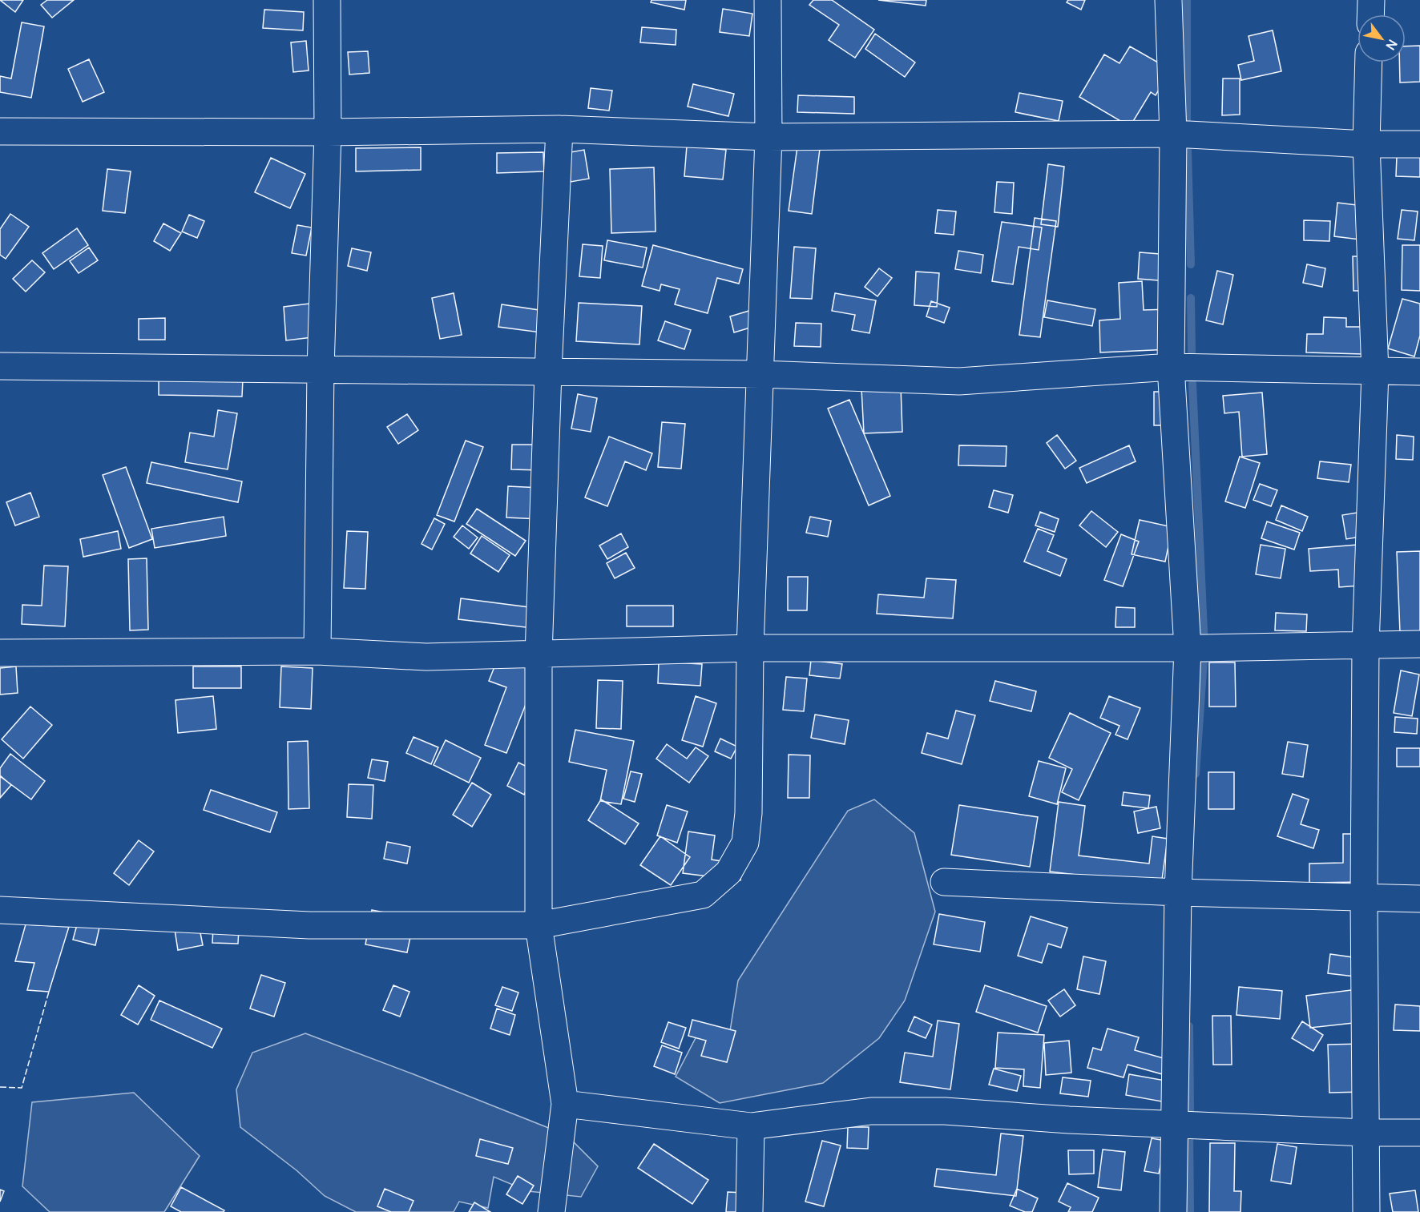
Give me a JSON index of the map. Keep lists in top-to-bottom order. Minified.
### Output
{"north":"bottom right"}
